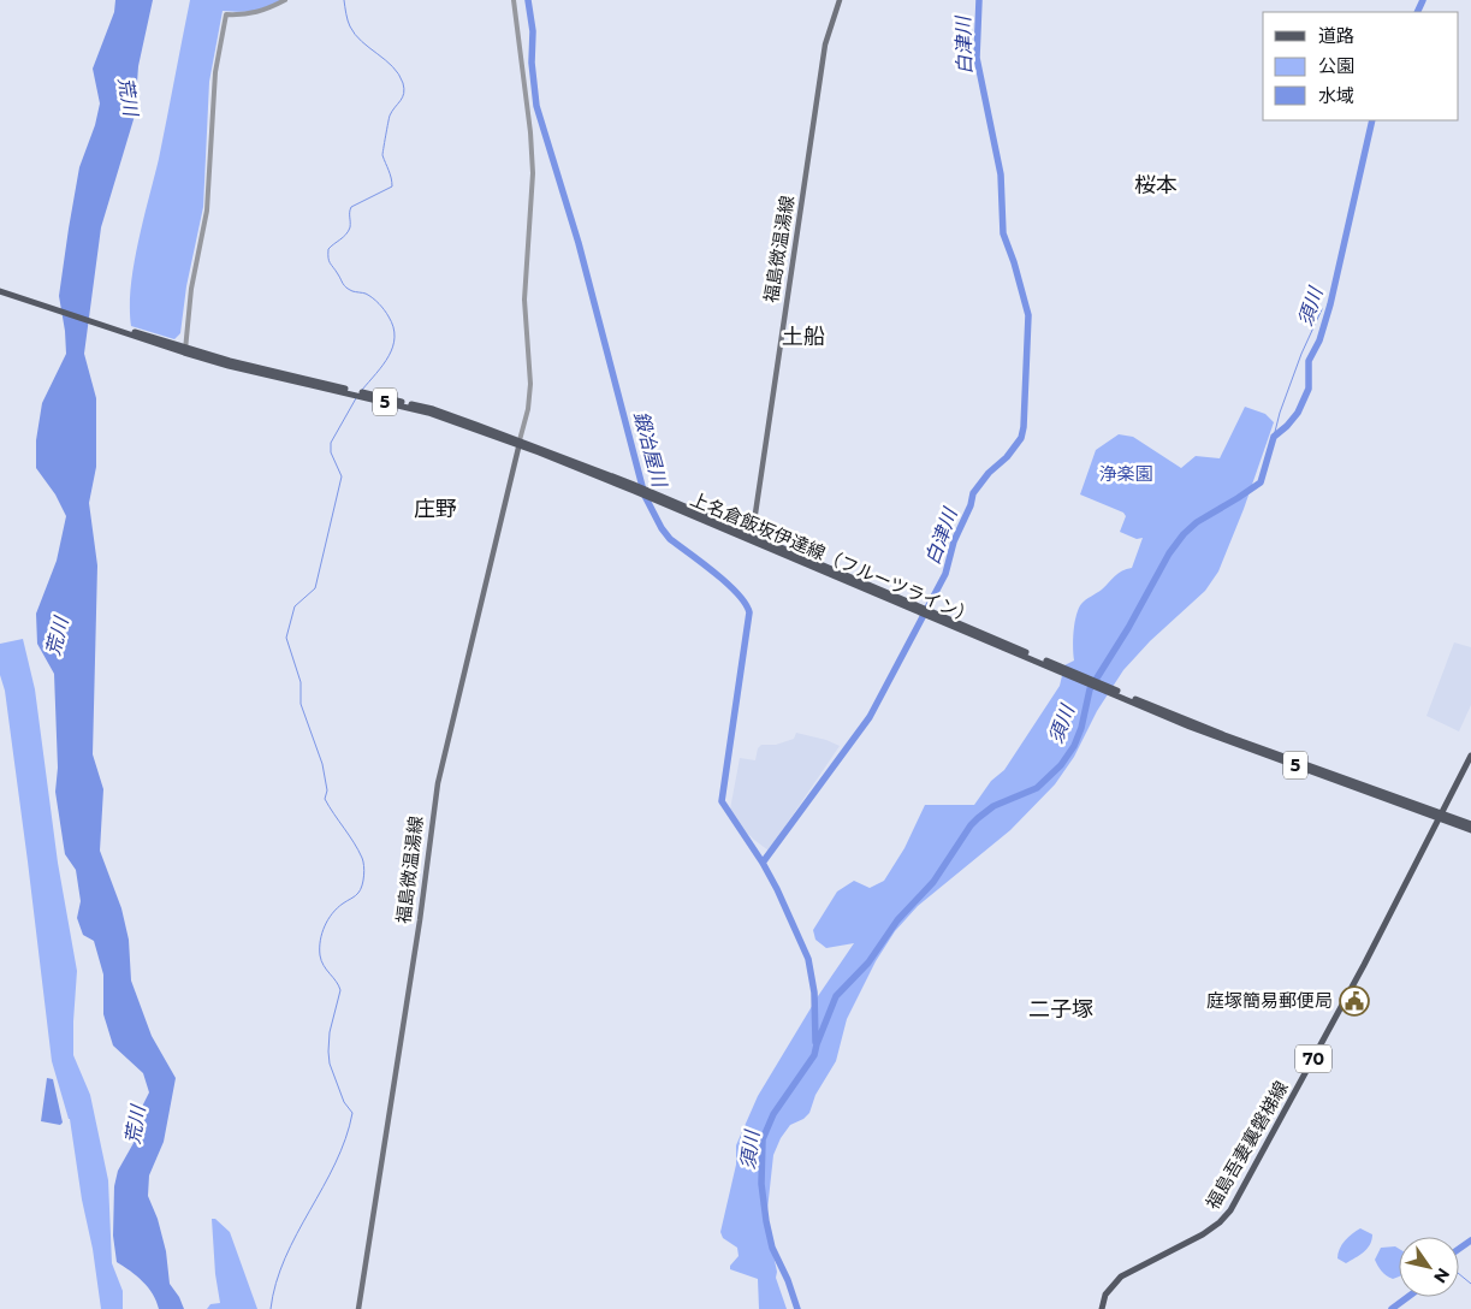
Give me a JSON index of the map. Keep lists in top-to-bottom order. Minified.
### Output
{"streets":{"main road":["福島微温湯線","5","上名倉飯坂伊達線（フルーツライン）","70","福島吾妻裏磐梯線"]},"crossings":[["福島微温湯線","上名倉飯坂伊達線（フルーツライン）"],["上名倉飯坂伊達線（フルーツライン）","福島吾妻裏磐梯線"]],"districts":["桜本","土船","庄野","二子塚"],"water":["白津川","荒川","須川","鍛冶屋川"],"parks":["浄楽園"],"places":{"public building":["庭塚簡易郵便局"]},"legend":["道路","公園","水域"],"north":"bottom right"}
